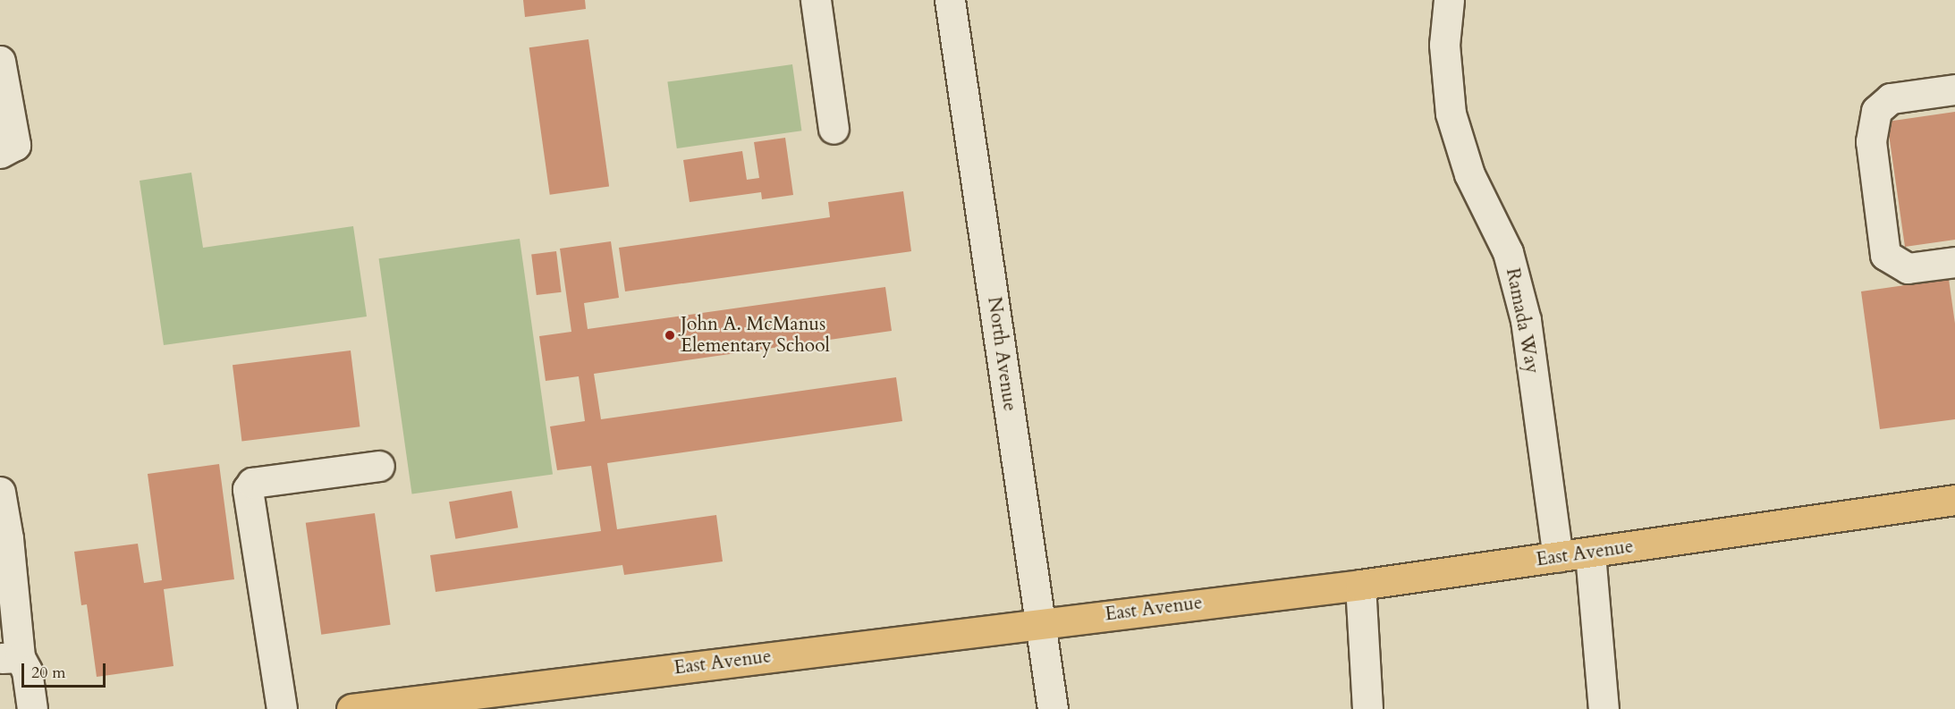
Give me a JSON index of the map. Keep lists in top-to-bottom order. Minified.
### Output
{"streets":{"main road":["East Avenue"],"street":["Ramada Way","North Avenue"]},"crossings":[["Ramada Way","East Avenue"],["North Avenue","East Avenue"]],"places":["John A. McManus Elementary School"],"scale_bar":"20 m"}
